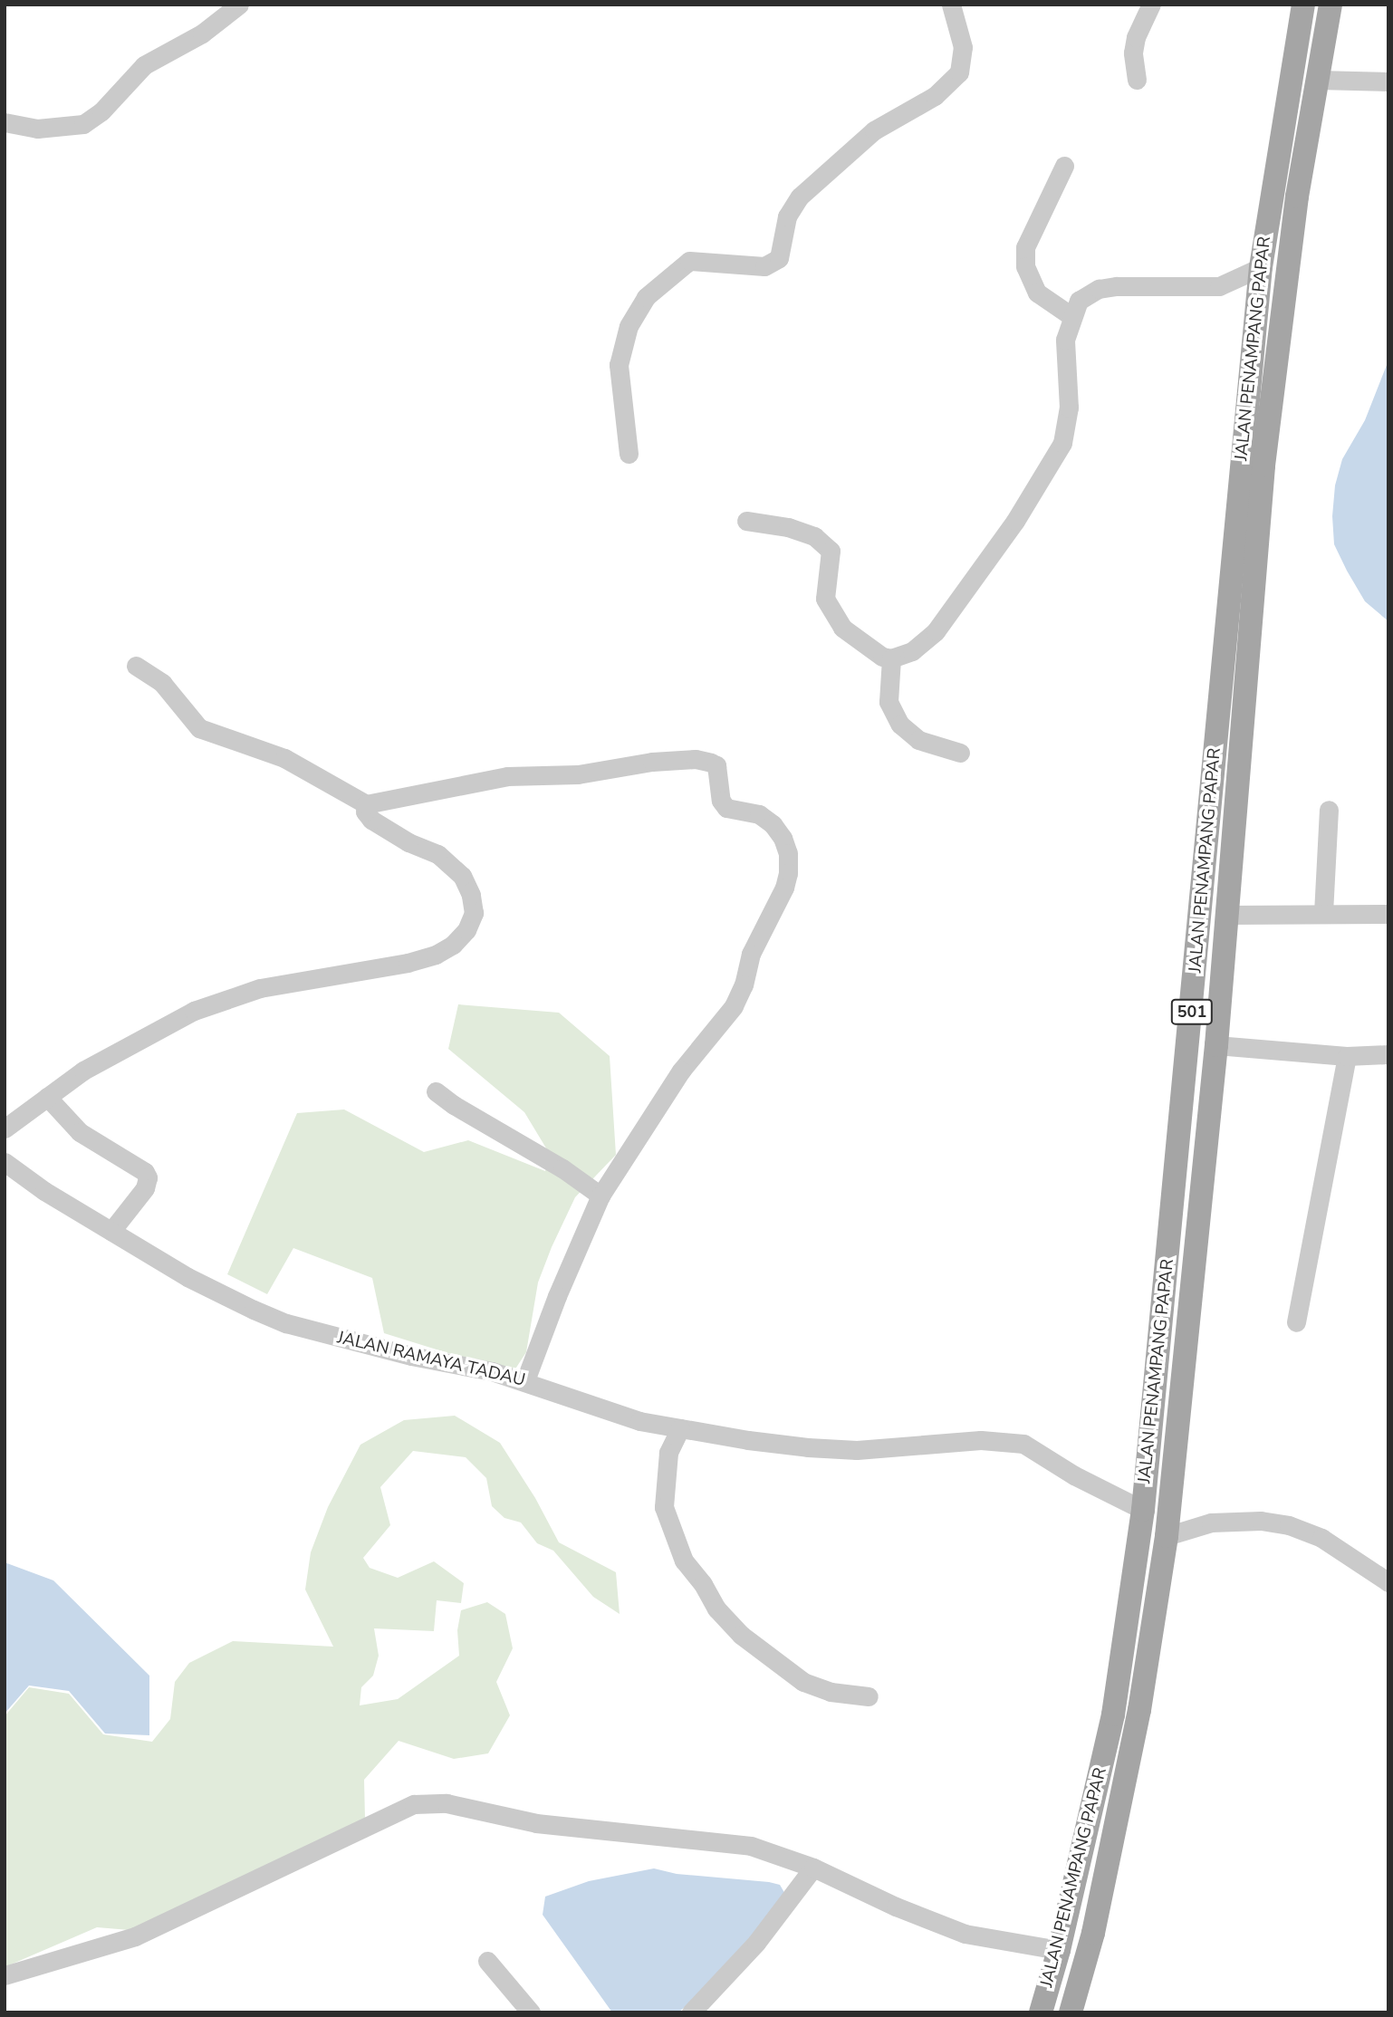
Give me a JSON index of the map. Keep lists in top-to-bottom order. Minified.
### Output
{"streets":{"main road":["JALAN PENAMPANG PAPAR","501"],"street":["JALAN RAMAYA TADAU"]},"crossings":[["JALAN PENAMPANG PAPAR","JALAN RAMAYA TADAU"]]}
